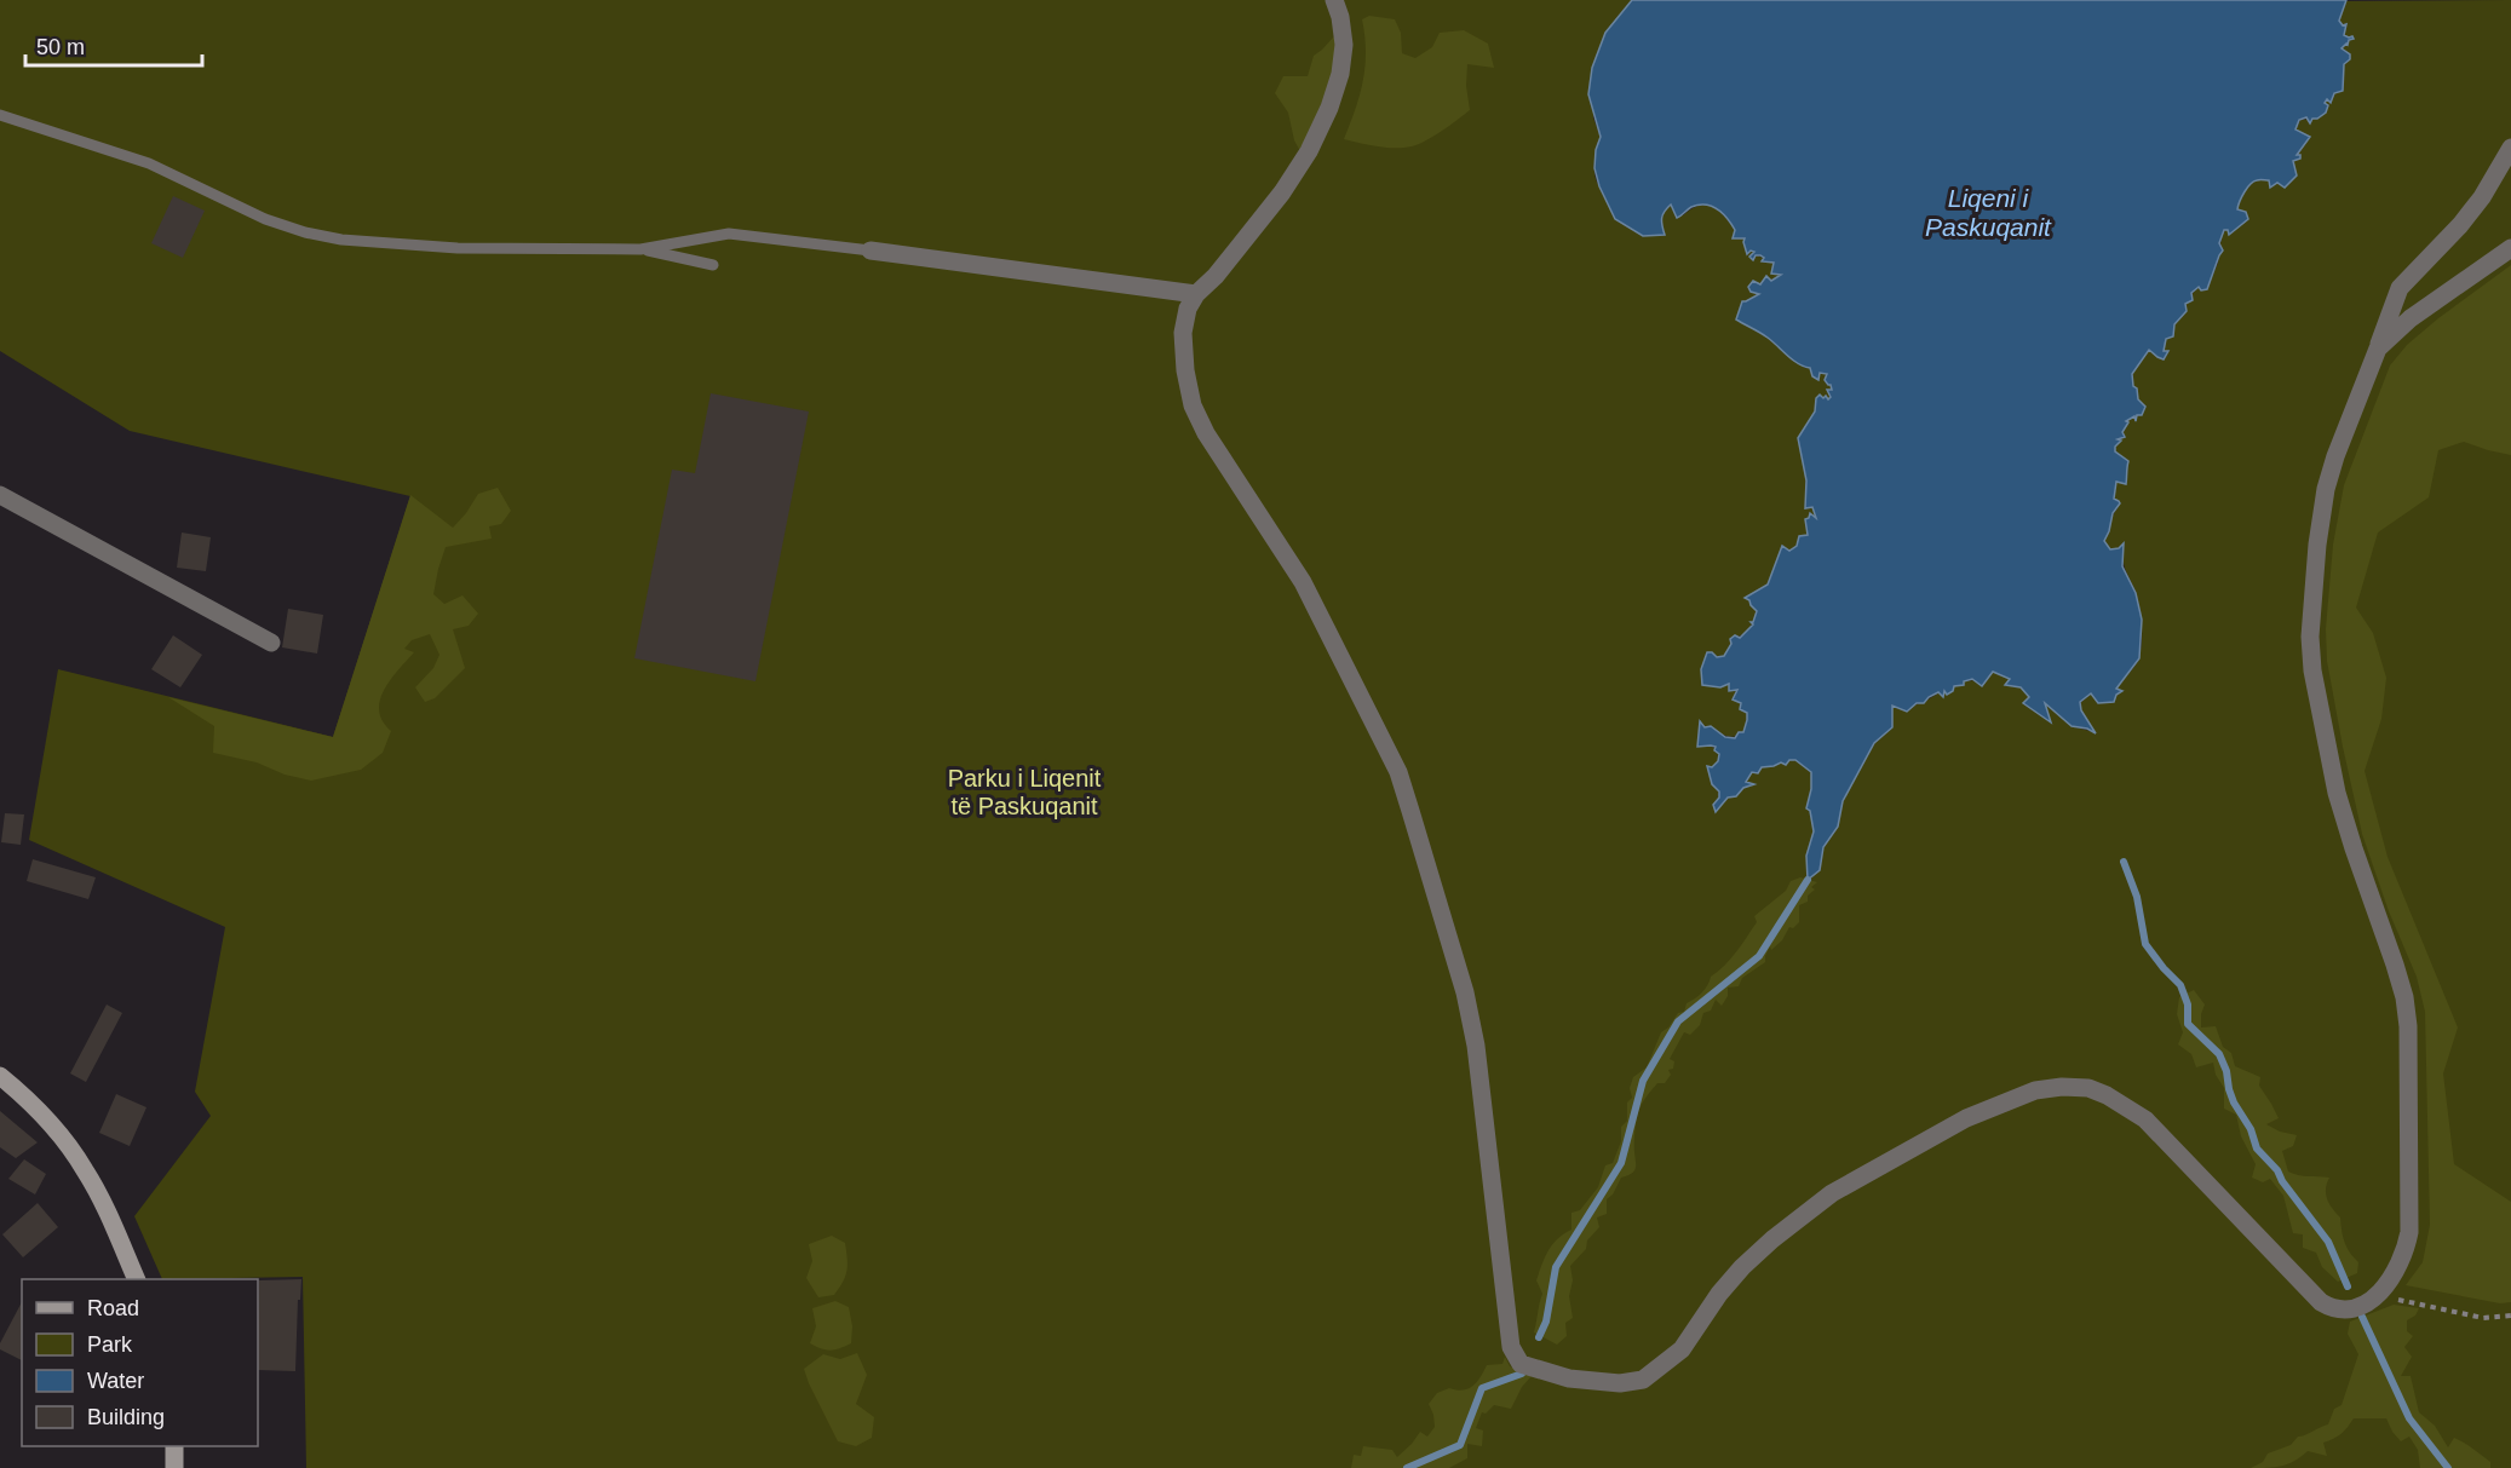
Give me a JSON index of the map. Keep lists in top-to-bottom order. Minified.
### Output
{"water":["Liqeni i Paskuqanit"],"parks":["Parku i Liqenit të Paskuqanit"],"legend":["Road","Park","Water","Building"],"scale_bar":"50 m"}
